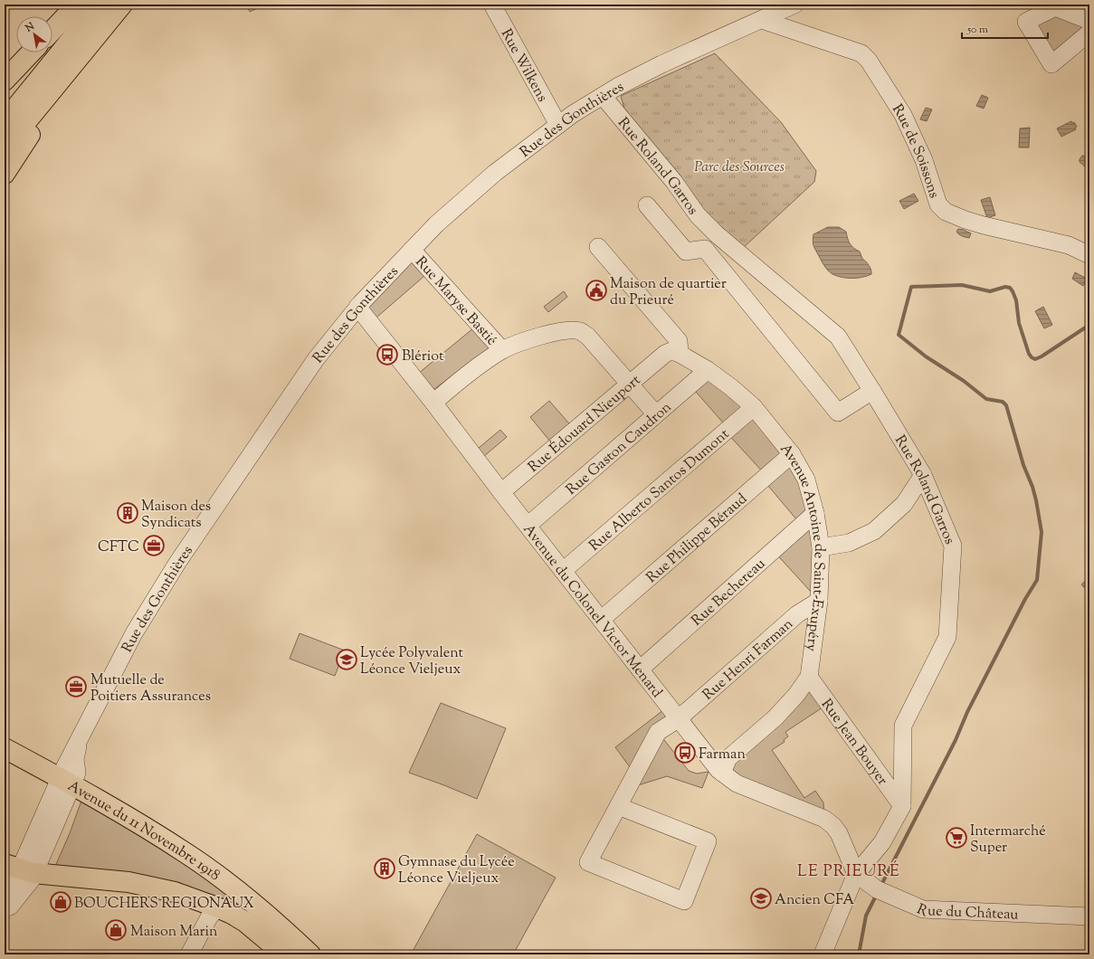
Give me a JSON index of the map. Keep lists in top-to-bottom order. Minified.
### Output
{"streets":{"main road":["Avenue du 11 Novembre 1918"],"street":["Rue Wilkens","Rue des Gonthières","Rue de Soissons","Rue Roland Garros","Rue Maryse Bastié","Rue Édouard Nieuport","Rue Gaston Caudron","Rue Alberto Santos Dumont","Rue Philippe Béraud","Avenue Antoine de Saint-Exupéry","Rue Bechereau","Avenue du Colonel Victor Menard","Rue Henri Farman","Rue Jean Bouyer","Rue du Château"]},"crossings":[["Rue Wilkens","Rue des Gonthières"],["Rue des Gonthières","Rue de Soissons"],["Rue des Gonthières","Rue Roland Garros"],["Rue des Gonthières","Rue Maryse Bastié"],["Rue des Gonthières","Avenue du Colonel Victor Menard"],["Rue des Gonthières","Avenue du 11 Novembre 1918"],["Rue Roland Garros","Avenue du Colonel Victor Menard"],["Rue Roland Garros","Rue Jean Bouyer"],["Rue Roland Garros","Rue du Château"],["Rue Édouard Nieuport","Avenue Antoine de Saint-Exupéry"],["Rue Édouard Nieuport","Avenue du Colonel Victor Menard"],["Rue Gaston Caudron","Avenue Antoine de Saint-Exupéry"],["Rue Gaston Caudron","Avenue du Colonel Victor Menard"],["Rue Alberto Santos Dumont","Avenue Antoine de Saint-Exupéry"],["Rue Alberto Santos Dumont","Avenue du Colonel Victor Menard"],["Rue Philippe Béraud","Avenue Antoine de Saint-Exupéry"],["Rue Philippe Béraud","Avenue du Colonel Victor Menard"],["Avenue Antoine de Saint-Exupéry","Rue Bechereau"],["Avenue Antoine de Saint-Exupéry","Avenue du Colonel Victor Menard"],["Avenue Antoine de Saint-Exupéry","Rue Henri Farman"],["Avenue Antoine de Saint-Exupéry","Rue Jean Bouyer"],["Rue Bechereau","Avenue du Colonel Victor Menard"],["Avenue du Colonel Victor Menard","Rue Henri Farman"],["Avenue du Colonel Victor Menard","Rue du Château"]],"districts":["LE PRIEURÉ"],"parks":["Parc des Sources"],"places":{"public building":["Maison de quartier du Prieuré"],"bus stop":["Blériot","Farman"],"building":["Maison des Syndicats","Gymnase du Lycée Léonce Vieljeux"],"office":["CFTC","Mutuelle de Poitiers Assurances"],"school or university":["Lycée Polyvalent Léonce Vieljeux","Ancien CFA"],"supermarket":["Intermarché Super"],"shop":["BOUCHERS REGIONAUX","Maison Marin"]},"scale_bar":"50 m","north":"top left"}
